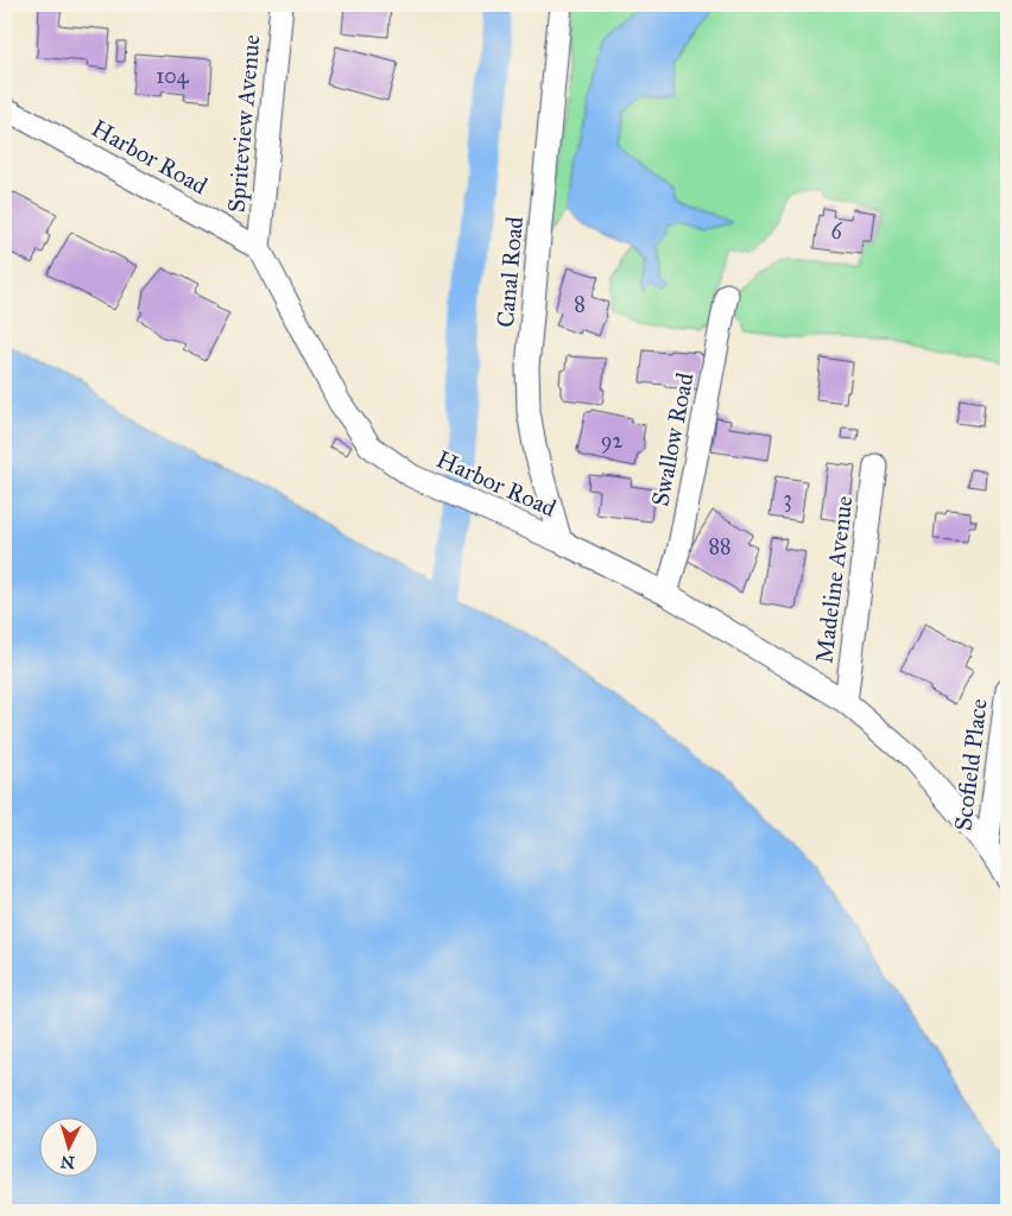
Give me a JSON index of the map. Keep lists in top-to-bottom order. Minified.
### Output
{"streets":{"street":["Spriteview Avenue","Harbor Road","Canal Road","Swallow Road","Madeline Avenue","Scofield Place"]},"crossings":[["Spriteview Avenue","Harbor Road"],["Harbor Road","Canal Road"],["Harbor Road","Swallow Road"],["Harbor Road","Madeline Avenue"],["Harbor Road","Scofield Place"]],"house_numbers":["104","6","8","92","3","88"],"north":"bottom"}
